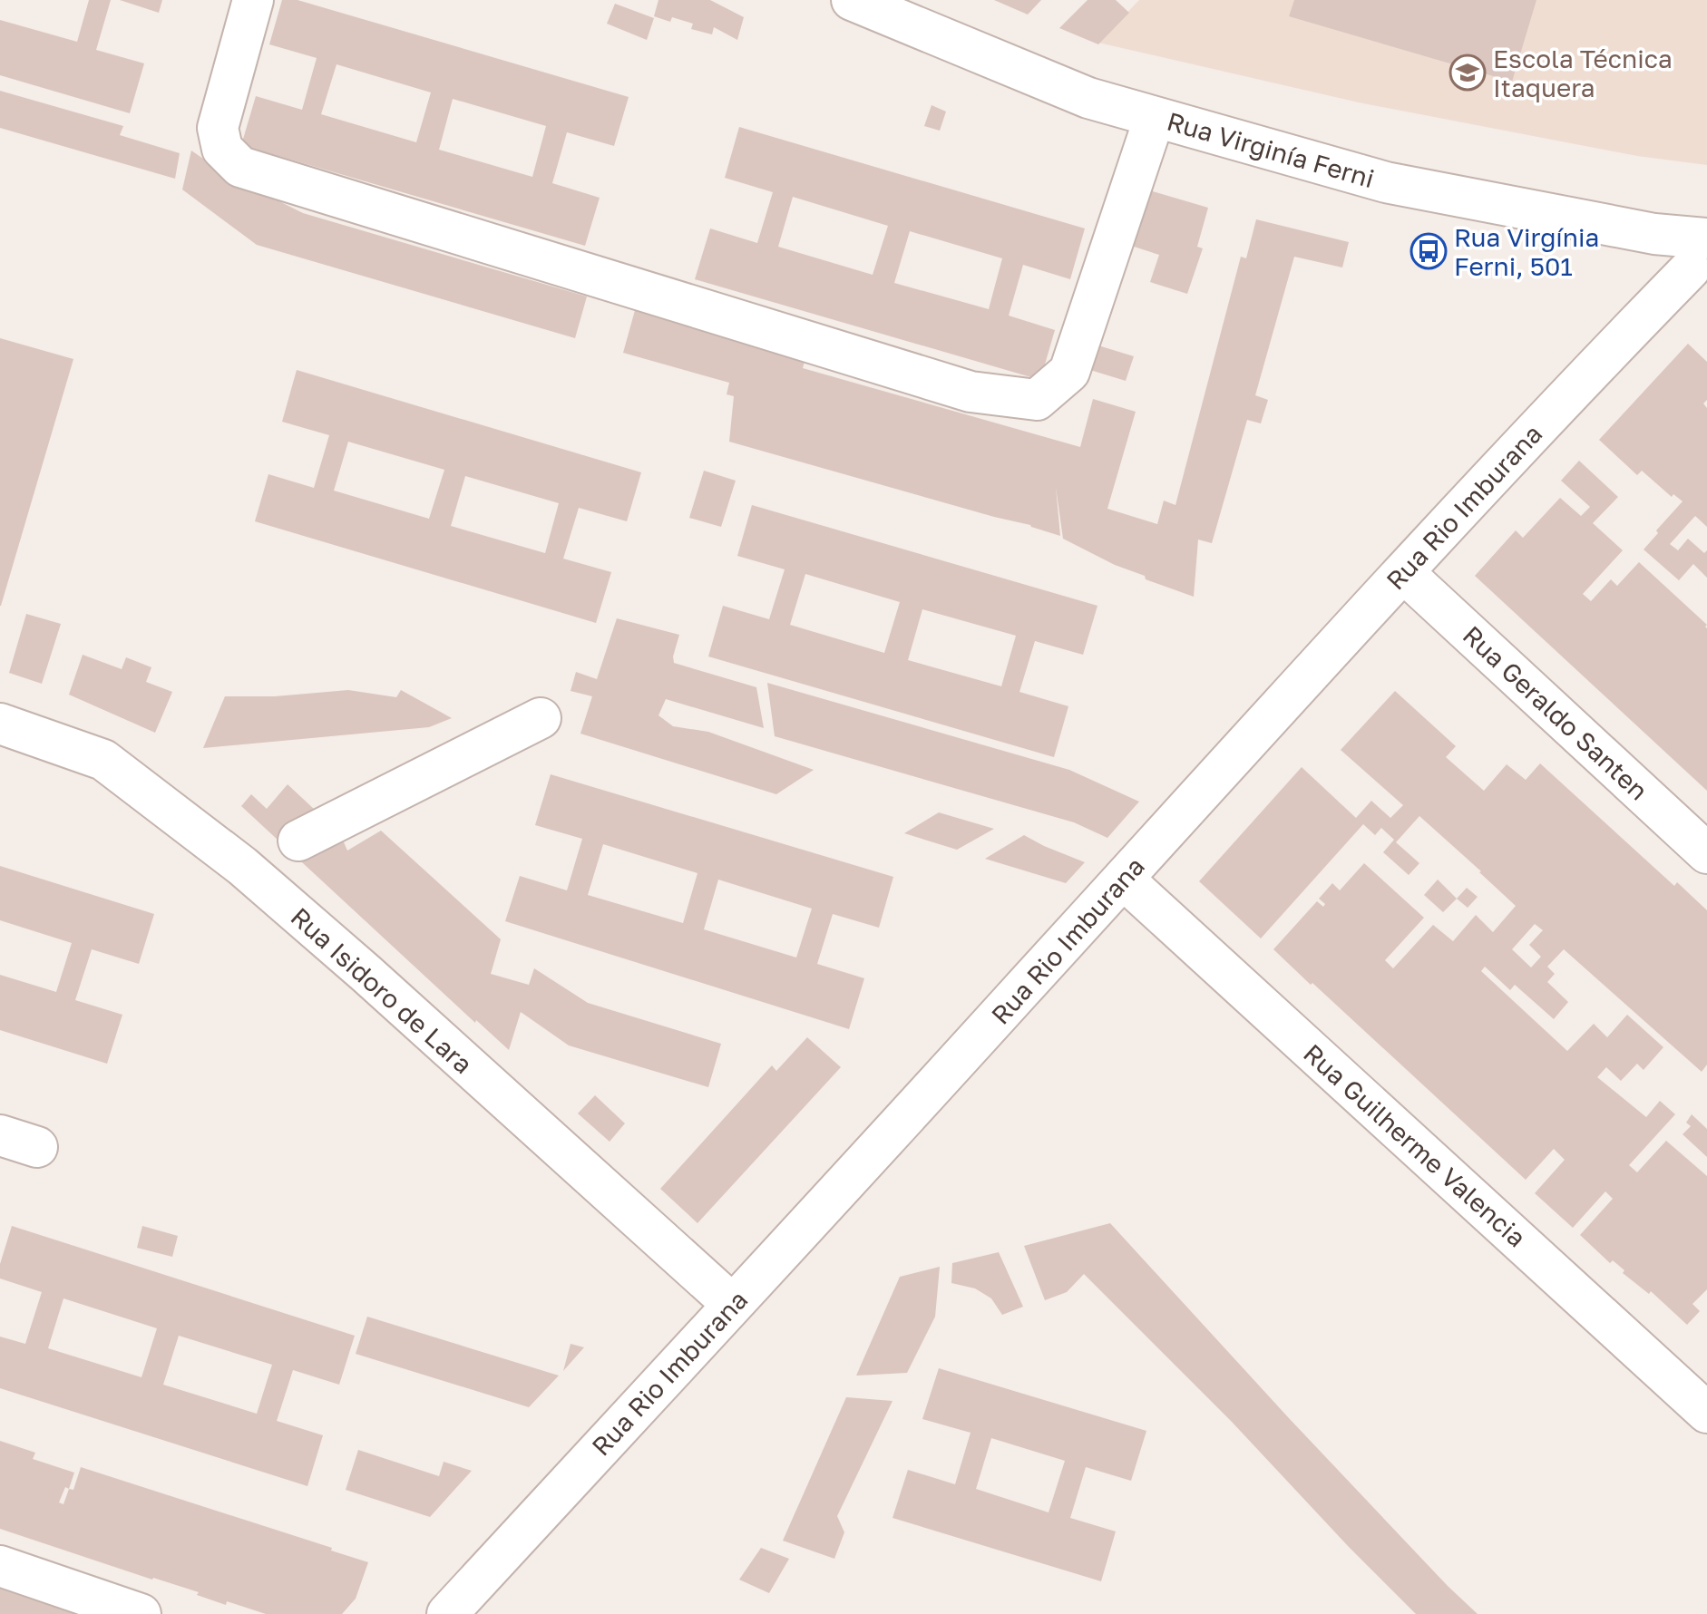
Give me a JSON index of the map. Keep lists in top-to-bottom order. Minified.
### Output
{"streets":{"street":["Rua Virginía Ferni","Rua Rio Imburana","Rua Geraldo Santen","Rua Isidoro de Lara","Rua Guilherme Valencia"]},"crossings":[["Rua Virginía Ferni","Rua Rio Imburana"],["Rua Rio Imburana","Rua Geraldo Santen"],["Rua Rio Imburana","Rua Isidoro de Lara"],["Rua Rio Imburana","Rua Guilherme Valencia"]],"places":{"school or university":["Escola Técnica Itaquera"],"bus stop":["Rua Virgínia Ferni, 501"]}}
